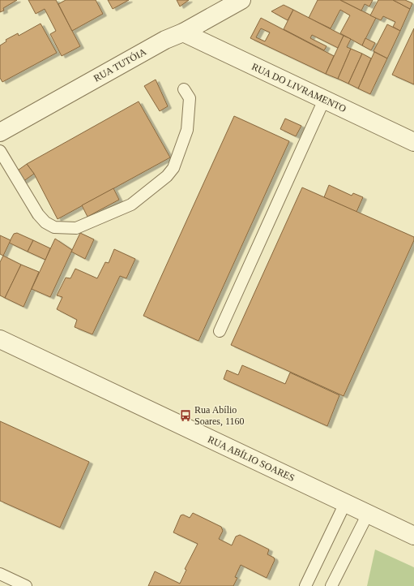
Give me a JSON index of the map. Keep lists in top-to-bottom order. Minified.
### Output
{"streets":{"street":["RUA TUTÓIA","RUA DO LIVRAMENTO","RUA ABÍLIO SOARES"]},"crossings":[["RUA TUTÓIA","RUA DO LIVRAMENTO"]],"places":{"bus stop":["Rua Abílio Soares, 1160"]}}
